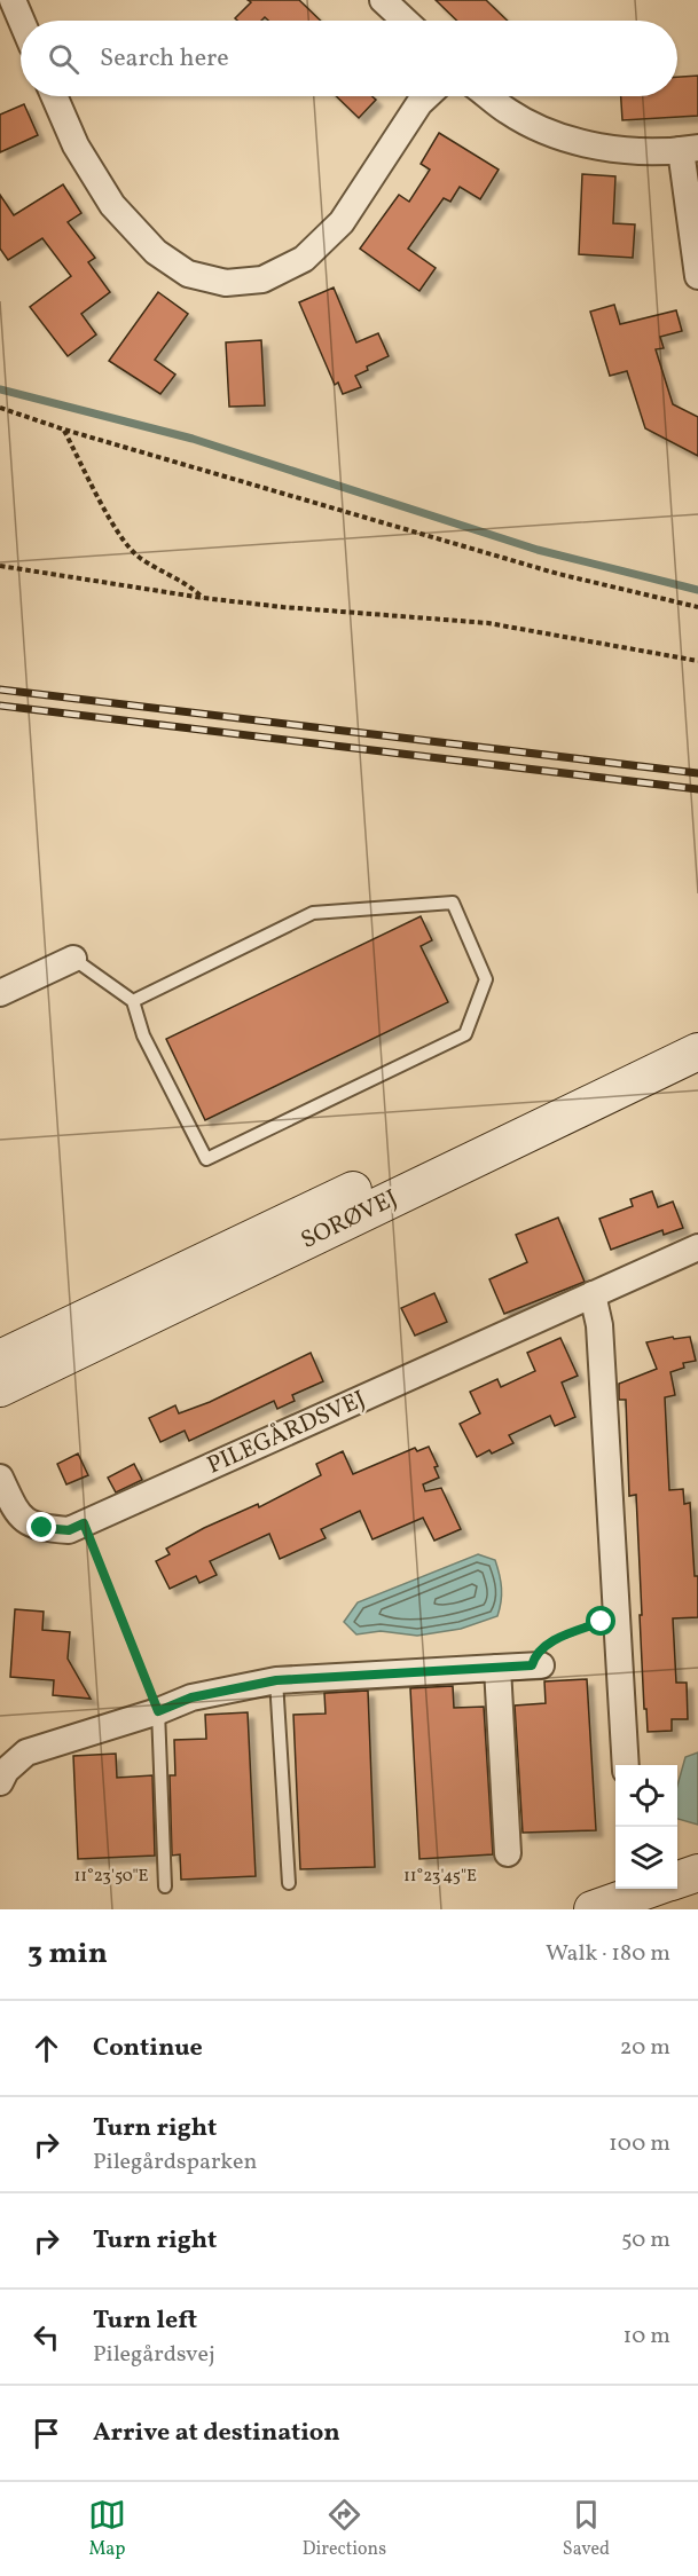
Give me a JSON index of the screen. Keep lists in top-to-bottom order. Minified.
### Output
{"streets":{"street":["SORØVEJ","PILEGÅRDSVEJ"]},"page":{"search":"Search here","heading":["3 min","Walk · 180 m"],"list":[["Continue","20 m"],["Turn right","Pilegårdsparken","100 m"],["Turn right","50 m"],["Turn left","Pilegårdsvej","10 m"],"Arrive at destination"],"nav":["Map","Directions","Saved"]},"coordinates":["11°23'50\"E","11°23'45\"E"]}
